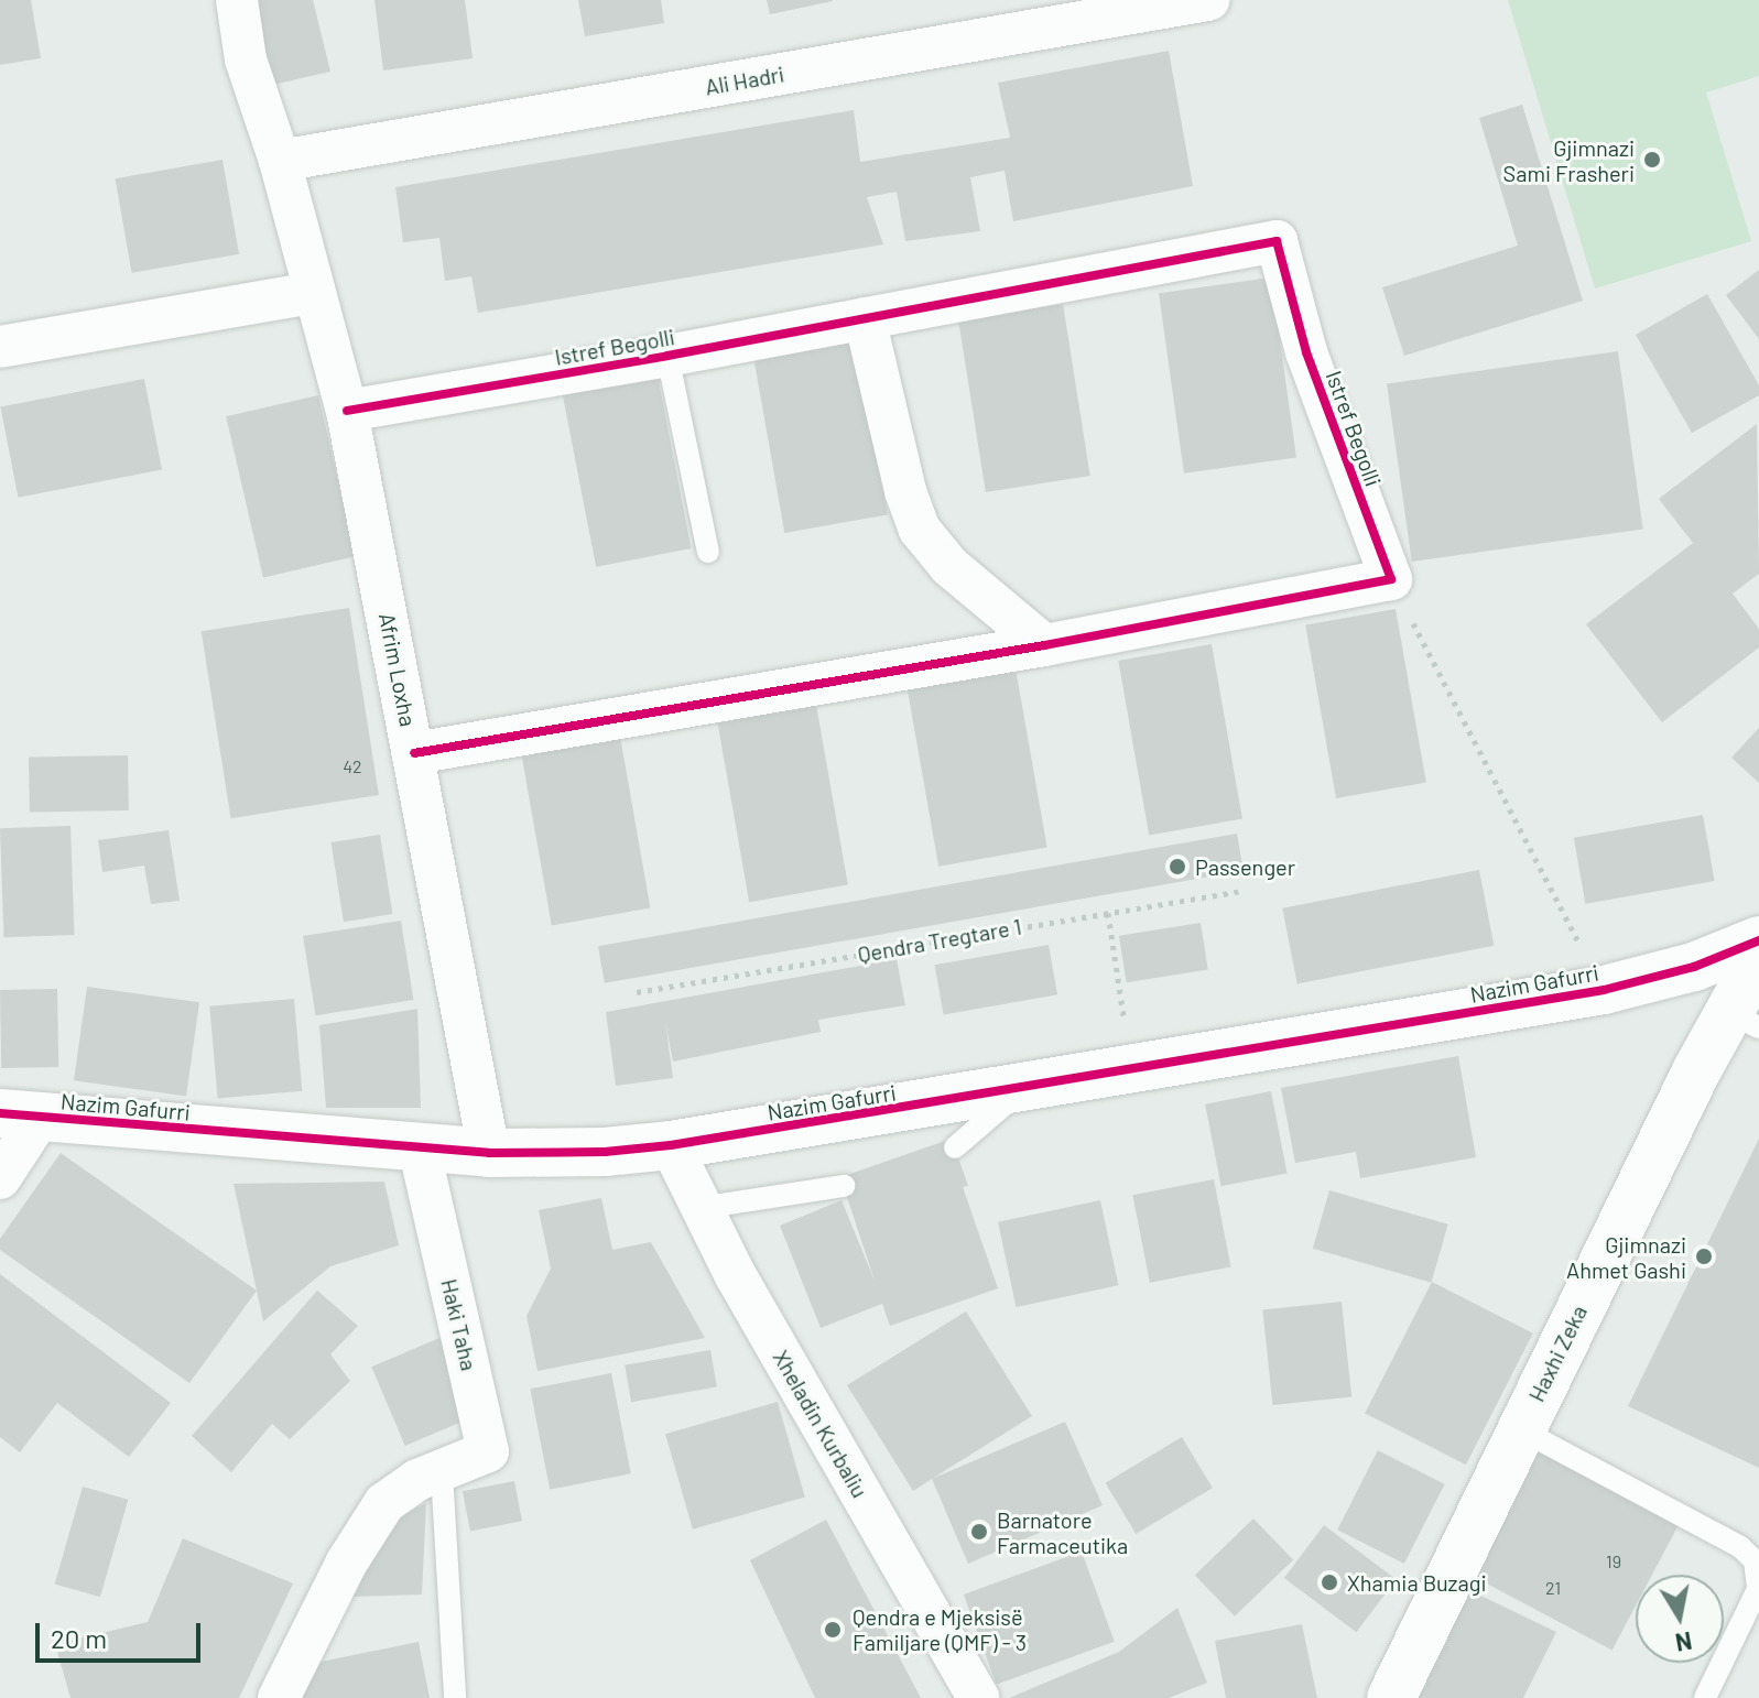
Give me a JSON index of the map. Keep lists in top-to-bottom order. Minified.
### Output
{"streets":{"street":["Ali Hadri","Istref Begolli","Afrim Loxha","Nazim Gafurri","Haki Taha","Haxhi Zeka","Xheladin Kurbaliu"],"path":["Qendra Tregtare 1"]},"crossings":[["Ali Hadri","Afrim Loxha"],["Istref Begolli","Afrim Loxha"],["Afrim Loxha","Nazim Gafurri"],["Nazim Gafurri","Haki Taha"],["Nazim Gafurri","Xheladin Kurbaliu"]],"places":["Gjimnazi Sami Frasheri","Passenger","Gjimnazi Ahmet Gashi","Barnatore Farmaceutika","Xhamia Buzagi","Qendra e Mjeksisë Familjare (QMF) - 3"],"house_numbers":["42","19","21"],"scale_bar":"20 m","north":"bottom"}
